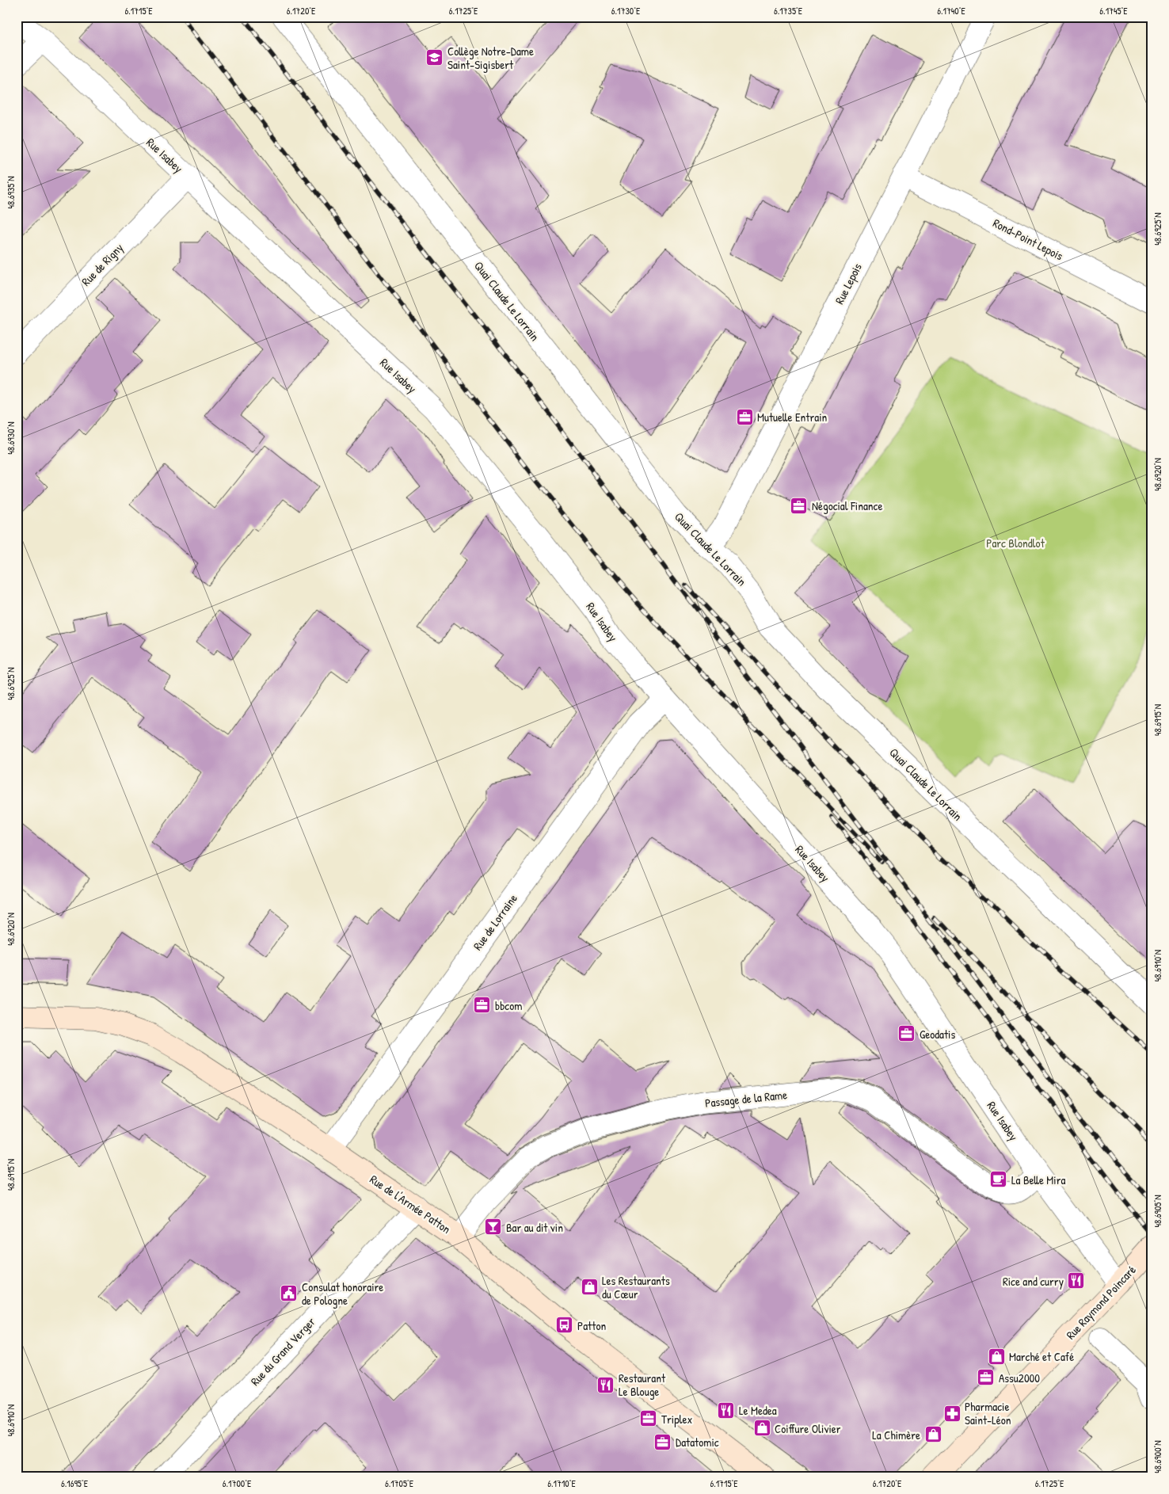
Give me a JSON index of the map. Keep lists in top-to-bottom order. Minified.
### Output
{"streets":{"main road":["Rue de l'Armée Patton","Rue Raymond Poincaré"],"street":["Rue Isabey","Rond-Point Lepois","Rue de Rigny","Rue Lepois","Quai Claude Le Lorrain","Rue de Lorraine","Passage de la Rame","Rue du Grand Verger"]},"crossings":[["Rue Isabey","Rue de Rigny"],["Rue Isabey","Rue de Lorraine"],["Rue Isabey","Passage de la Rame"],["Rue Isabey","Rue Raymond Poincaré"],["Rond-Point Lepois","Rue Lepois"],["Rue Lepois","Quai Claude Le Lorrain"],["Rue de Lorraine","Rue de l'Armée Patton"],["Passage de la Rame","Rue de l'Armée Patton"],["Rue de l'Armée Patton","Rue du Grand Verger"]],"parks":["Parc Blondlot"],"places":{"school or university":["Collège Notre-Dame Saint-Sigisbert"],"office":["Mutuelle Entrain","Négocial Finance","bbcom","Geodatis","Assu2000","Triplex","Datatomic"],"cafe":["La Belle Mira"],"bar":["Bar au dit vin"],"restaurant":["Rice and curry","Restaurant Le Blouge","Le Medea"],"shop":["Les Restaurants du Cœur","Marché et Café","Coiffure Olivier","La Chimère"],"public building":["Consulat honoraire de Pologne"],"bus stop":["Patton"],"pharmacy":["Pharmacie Saint-Léon"]},"coordinates":["6.1715°E","6.1720°E","6.1725°E","6.1730°E","6.1735°E","6.1740°E","6.1745°E","48.6935°N","48.6925°N","48.6930°N","48.6920°N","48.6915°N","48.6910°N","48.6905°N","48.6900°N","6.1695°E","6.1700°E","6.1705°E","6.1710°E"]}
